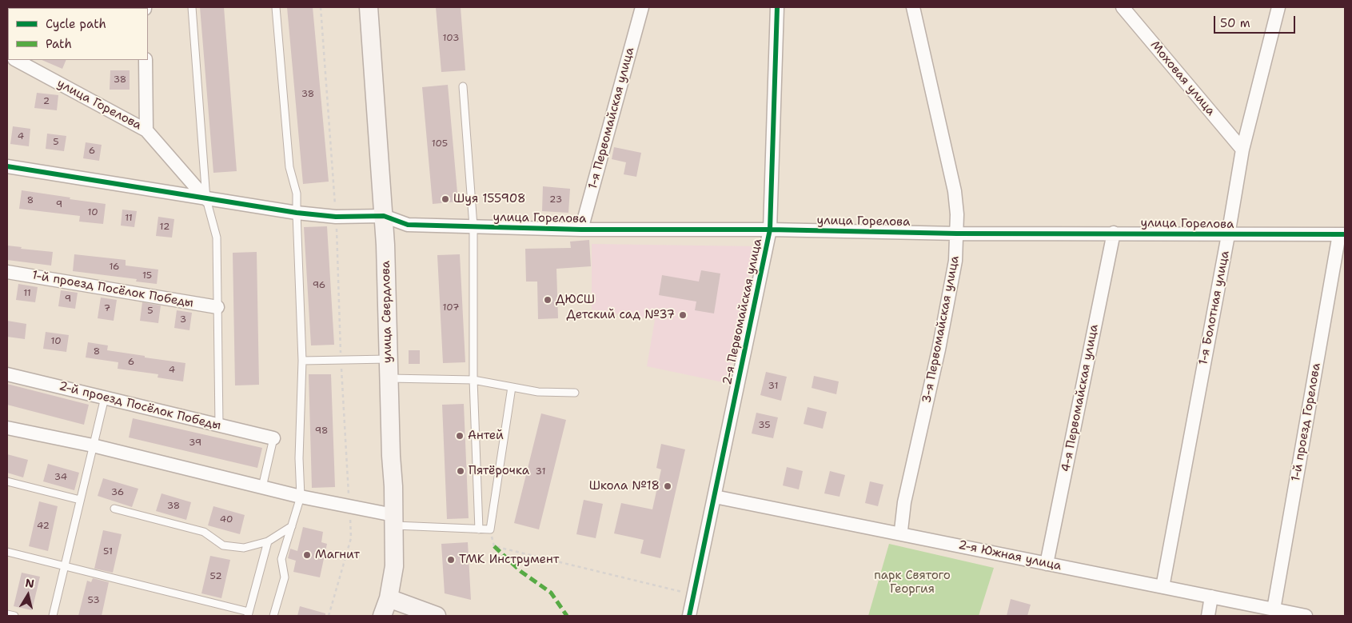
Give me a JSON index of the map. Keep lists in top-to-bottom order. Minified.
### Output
{"streets":{"main road":["улица Свердлова"],"street":["Моховая улица","улица Горелова","1-я Первомайская улица","1-й проезд Посёлок Победы","1-я Болотная улица","2-я Первомайская улица","3-я Первомайская улица","4-я Первомайская улица","2-й проезд Посёлок Победы","1-й проезд Горелова","2-я Южная улица"]},"crossings":[["Моховая улица","1-я Болотная улица"],["улица Горелова","1-я Первомайская улица"],["улица Горелова","1-я Болотная улица"],["улица Горелова","улица Свердлова"],["улица Горелова","2-я Первомайская улица"],["улица Горелова","3-я Первомайская улица"],["улица Горелова","4-я Первомайская улица"],["улица Горелова","1-й проезд Горелова"],["1-я Болотная улица","2-я Южная улица"],["2-я Первомайская улица","2-я Южная улица"],["3-я Первомайская улица","2-я Южная улица"],["4-я Первомайская улица","2-я Южная улица"],["1-й проезд Горелова","2-я Южная улица"]],"parks":["парк Святого Георгия"],"places":["Шуя 155908","ДЮСШ","Детский сад №37","Антей","Пятёрочка","Школа №18","Магнит","ТМК Инструмент"],"house_numbers":["103","38","38","2","4","5","105","6","23","8","9","10","11","12","16","15","96","11","9","107","7","5","3","10","8","6","4","31","35","98","39","31","34","36","38","40","42","51","52","53"],"legend":["Cycle path","Path"],"scale_bar":"50 m","north":"top"}
